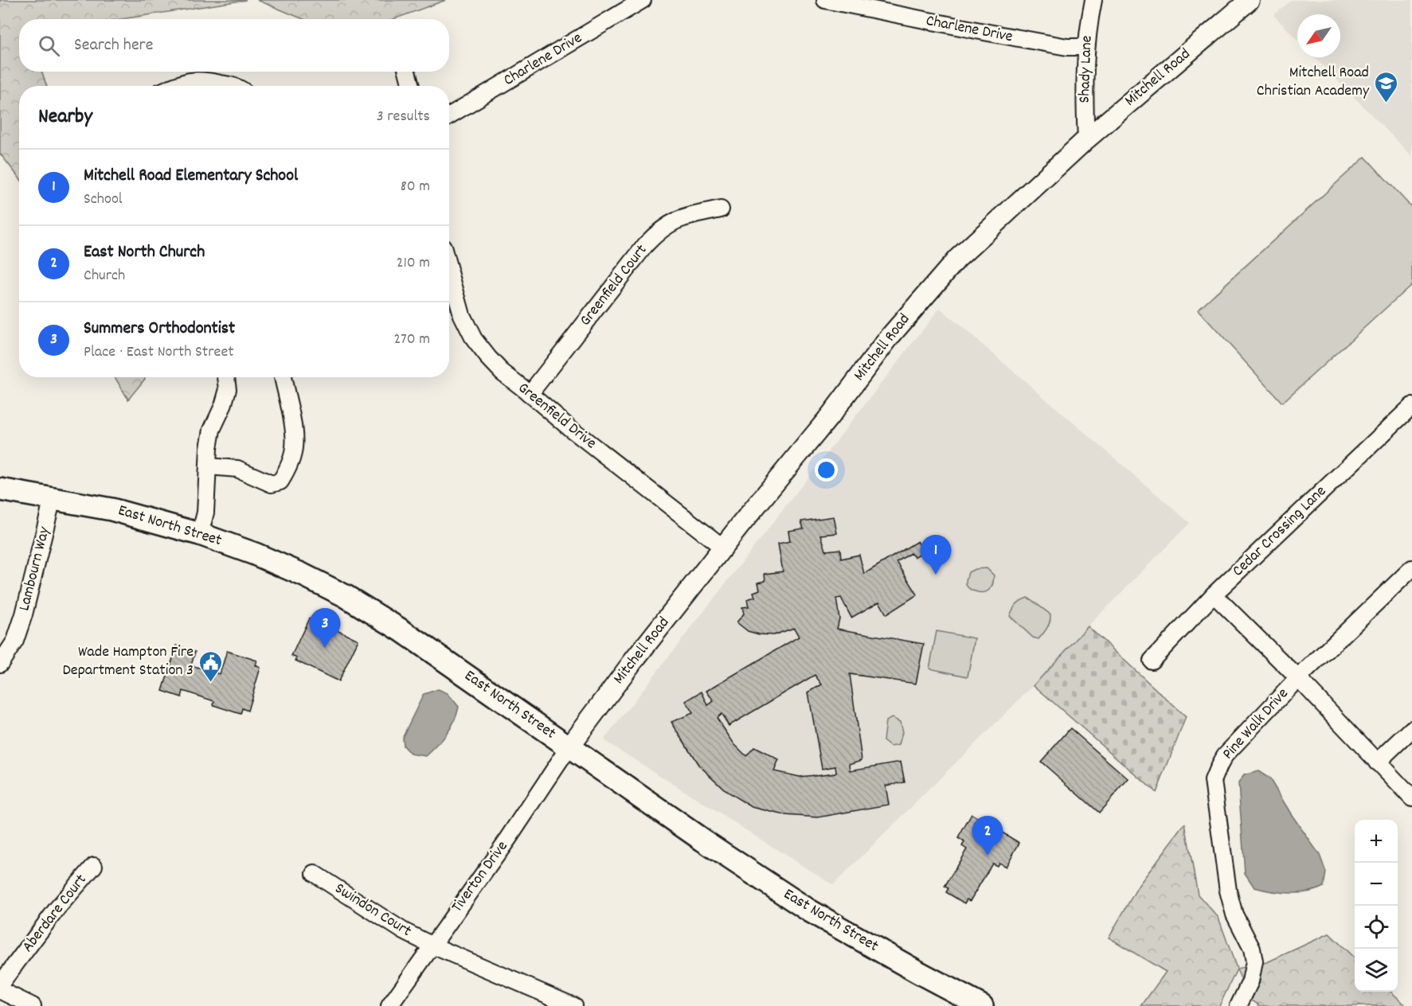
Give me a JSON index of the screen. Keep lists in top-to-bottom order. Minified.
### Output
{"streets":{"main road":["East North Street"],"street":["Charlene Drive","Shady Lane","Mitchell Road","Greenfield Court","Greenfield Drive","Cedar Crossing Lane","Lambourn Way","Pine Walk Drive","Tiverton Drive","Swindon Court","Aberdare Court"]},"crossings":[["Charlene Drive","Shady Lane"],["Shady Lane","Mitchell Road"],["Mitchell Road","Greenfield Drive"],["Mitchell Road","East North Street"],["Mitchell Road","Tiverton Drive"],["Greenfield Court","Greenfield Drive"],["East North Street","Lambourn Way"],["East North Street","Tiverton Drive"],["Tiverton Drive","Swindon Court"]],"places":{"school or university":["Mitchell Road Christian Academy"],"public building":["Wade Hampton Fire Department Station 3"]},"north":"bottom left","page":{"search":"Search here","heading":["Nearby","3 results"],"list":[{"mark":"1","name":"Mitchell Road Elementary School","note":"School","value":"80 m"},{"mark":"2","name":"East North Church","note":"Church","value":"210 m"},{"mark":"3","name":"Summers Orthodontist","note":"Place · East North Street","value":"270 m"}],"pins":["1","3","2"],"map_buttons":["+","−"]}}
